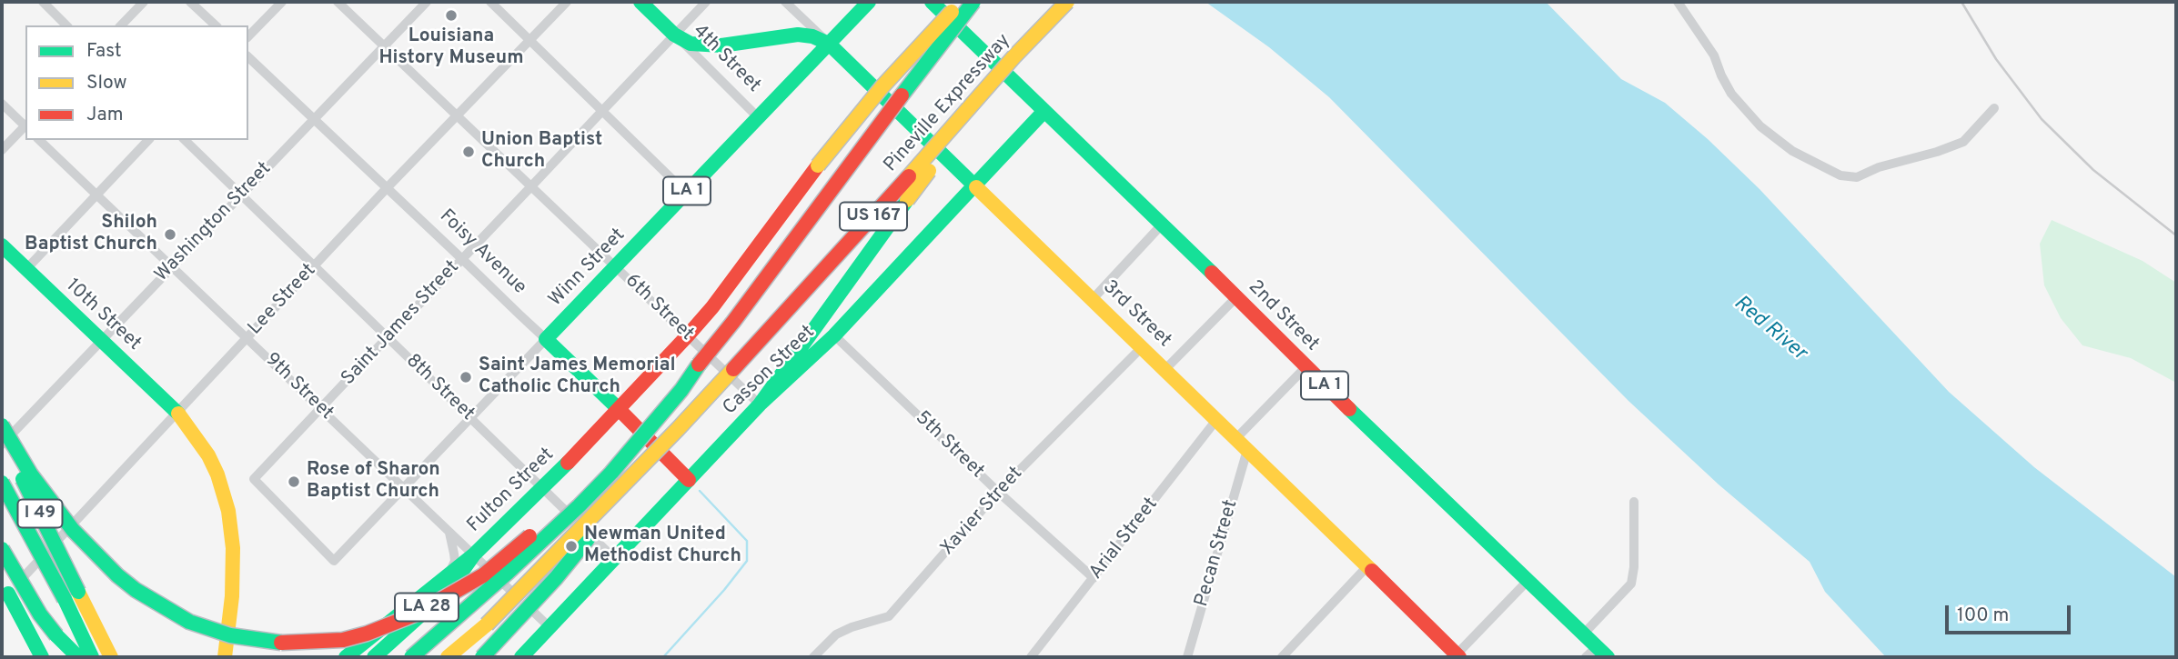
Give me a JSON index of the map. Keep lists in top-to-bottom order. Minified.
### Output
{"streets":{"main road":["4th Street","Pineville Expressway","LA 1","US 167","Foisy Avenue","Winn Street","3rd Street","10th Street","2nd Street","Casson Street","Fulton Street","I 49","LA 28"],"street":["Washington Street","Lee Street","6th Street","Saint James Street","9th Street","8th Street","5th Street","Xavier Street","Arial Street","Pecan Street"]},"crossings":[["4th Street","Winn Street"],["4th Street","Saint James Street"],["Pineville Expressway","US 167"],["Pineville Expressway","LA 28"],["US 167","LA 28"],["Washington Street","Foisy Avenue"],["Washington Street","6th Street"],["Washington Street","10th Street"],["Washington Street","9th Street"],["Washington Street","8th Street"],["Foisy Avenue","Winn Street"],["Foisy Avenue","Lee Street"],["Foisy Avenue","Saint James Street"],["Foisy Avenue","Casson Street"],["Foisy Avenue","Fulton Street"],["Winn Street","6th Street"],["Winn Street","3rd Street"],["Winn Street","Saint James Street"],["Winn Street","9th Street"],["Winn Street","8th Street"],["Lee Street","6th Street"],["Lee Street","10th Street"],["Lee Street","9th Street"],["Lee Street","8th Street"],["6th Street","Saint James Street"],["6th Street","Casson Street"],["6th Street","Fulton Street"],["3rd Street","Casson Street"],["3rd Street","Xavier Street"],["3rd Street","Arial Street"],["3rd Street","Pecan Street"],["2nd Street","Casson Street"],["Saint James Street","9th Street"],["Saint James Street","8th Street"],["Casson Street","9th Street"],["Casson Street","8th Street"],["Casson Street","5th Street"],["9th Street","Fulton Street"],["8th Street","Fulton Street"],["5th Street","Xavier Street"],["5th Street","Arial Street"]],"water":["Red River"],"places":["Louisiana History Museum","Union Baptist Church","Shiloh Baptist Church","Saint James Memorial Catholic Church","Rose of Sharon Baptist Church","Newman United Methodist Church"],"legend":["Fast","Slow","Jam"],"scale_bar":"100 m"}
